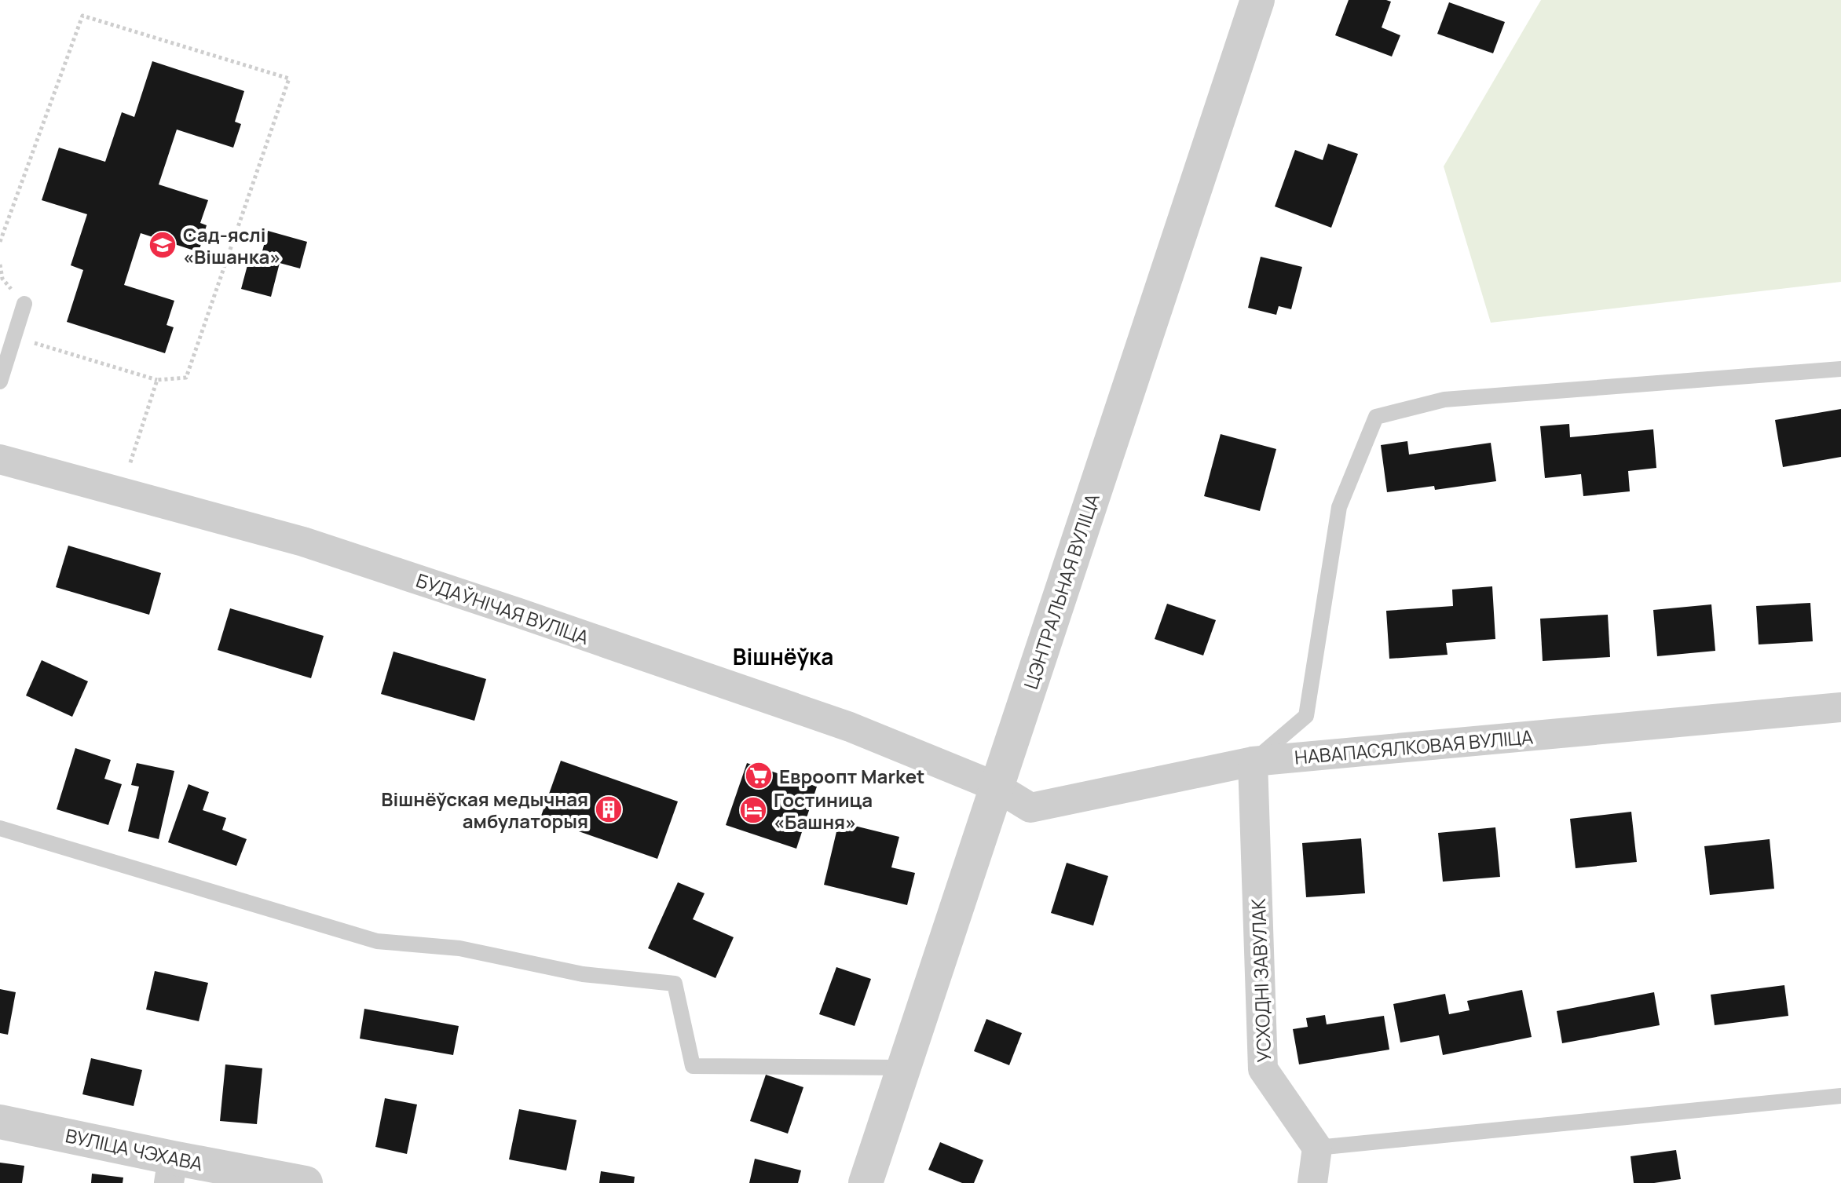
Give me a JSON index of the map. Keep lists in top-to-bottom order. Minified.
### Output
{"streets":{"street":["ЦЭНТРАЛЬНАЯ ВУЛІЦА","БУДАЎНІЧАЯ ВУЛІЦА","НАВАПАСЯЛКОВАЯ ВУЛІЦА","УСХОДНІ ЗАВУЛАК","ВУЛІЦА ЧЭХАВА"]},"crossings":[["ЦЭНТРАЛЬНАЯ ВУЛІЦА","БУДАЎНІЧАЯ ВУЛІЦА"],["ЦЭНТРАЛЬНАЯ ВУЛІЦА","НАВАПАСЯЛКОВАЯ ВУЛІЦА"],["БУДАЎНІЧАЯ ВУЛІЦА","НАВАПАСЯЛКОВАЯ ВУЛІЦА"],["НАВАПАСЯЛКОВАЯ ВУЛІЦА","УСХОДНІ ЗАВУЛАК"]],"districts":["Вішнёўка"],"places":{"school or university":["Сад-яслі «Вішанка»"],"supermarket":["Евроопт Market"],"building":["Вішнёўская медычная амбулаторыя"],"hotel":["Гостиница «Башня»"]}}
